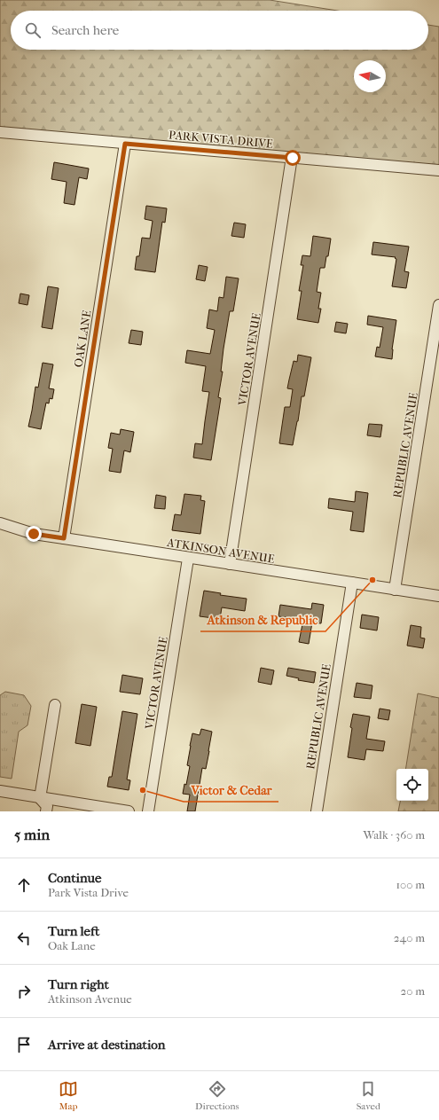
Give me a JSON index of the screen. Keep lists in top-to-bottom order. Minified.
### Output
{"streets":{"street":["PARK VISTA DRIVE","OAK LANE","VICTOR AVENUE","REPUBLIC AVENUE","ATKINSON AVENUE"]},"crossings":[["PARK VISTA DRIVE","OAK LANE"],["PARK VISTA DRIVE","VICTOR AVENUE"],["OAK LANE","ATKINSON AVENUE"],["VICTOR AVENUE","ATKINSON AVENUE"],["REPUBLIC AVENUE","ATKINSON AVENUE"]],"places":["Atkinson & Republic","Victor & Cedar"],"north":"left","page":{"search":"Search here","heading":["5 min","Walk · 360 m"],"list":[["Continue","Park Vista Drive","100 m"],["Turn left","Oak Lane","240 m"],["Turn right","Atkinson Avenue","20 m"],"Arrive at destination"],"nav":["Map","Directions","Saved"]}}
